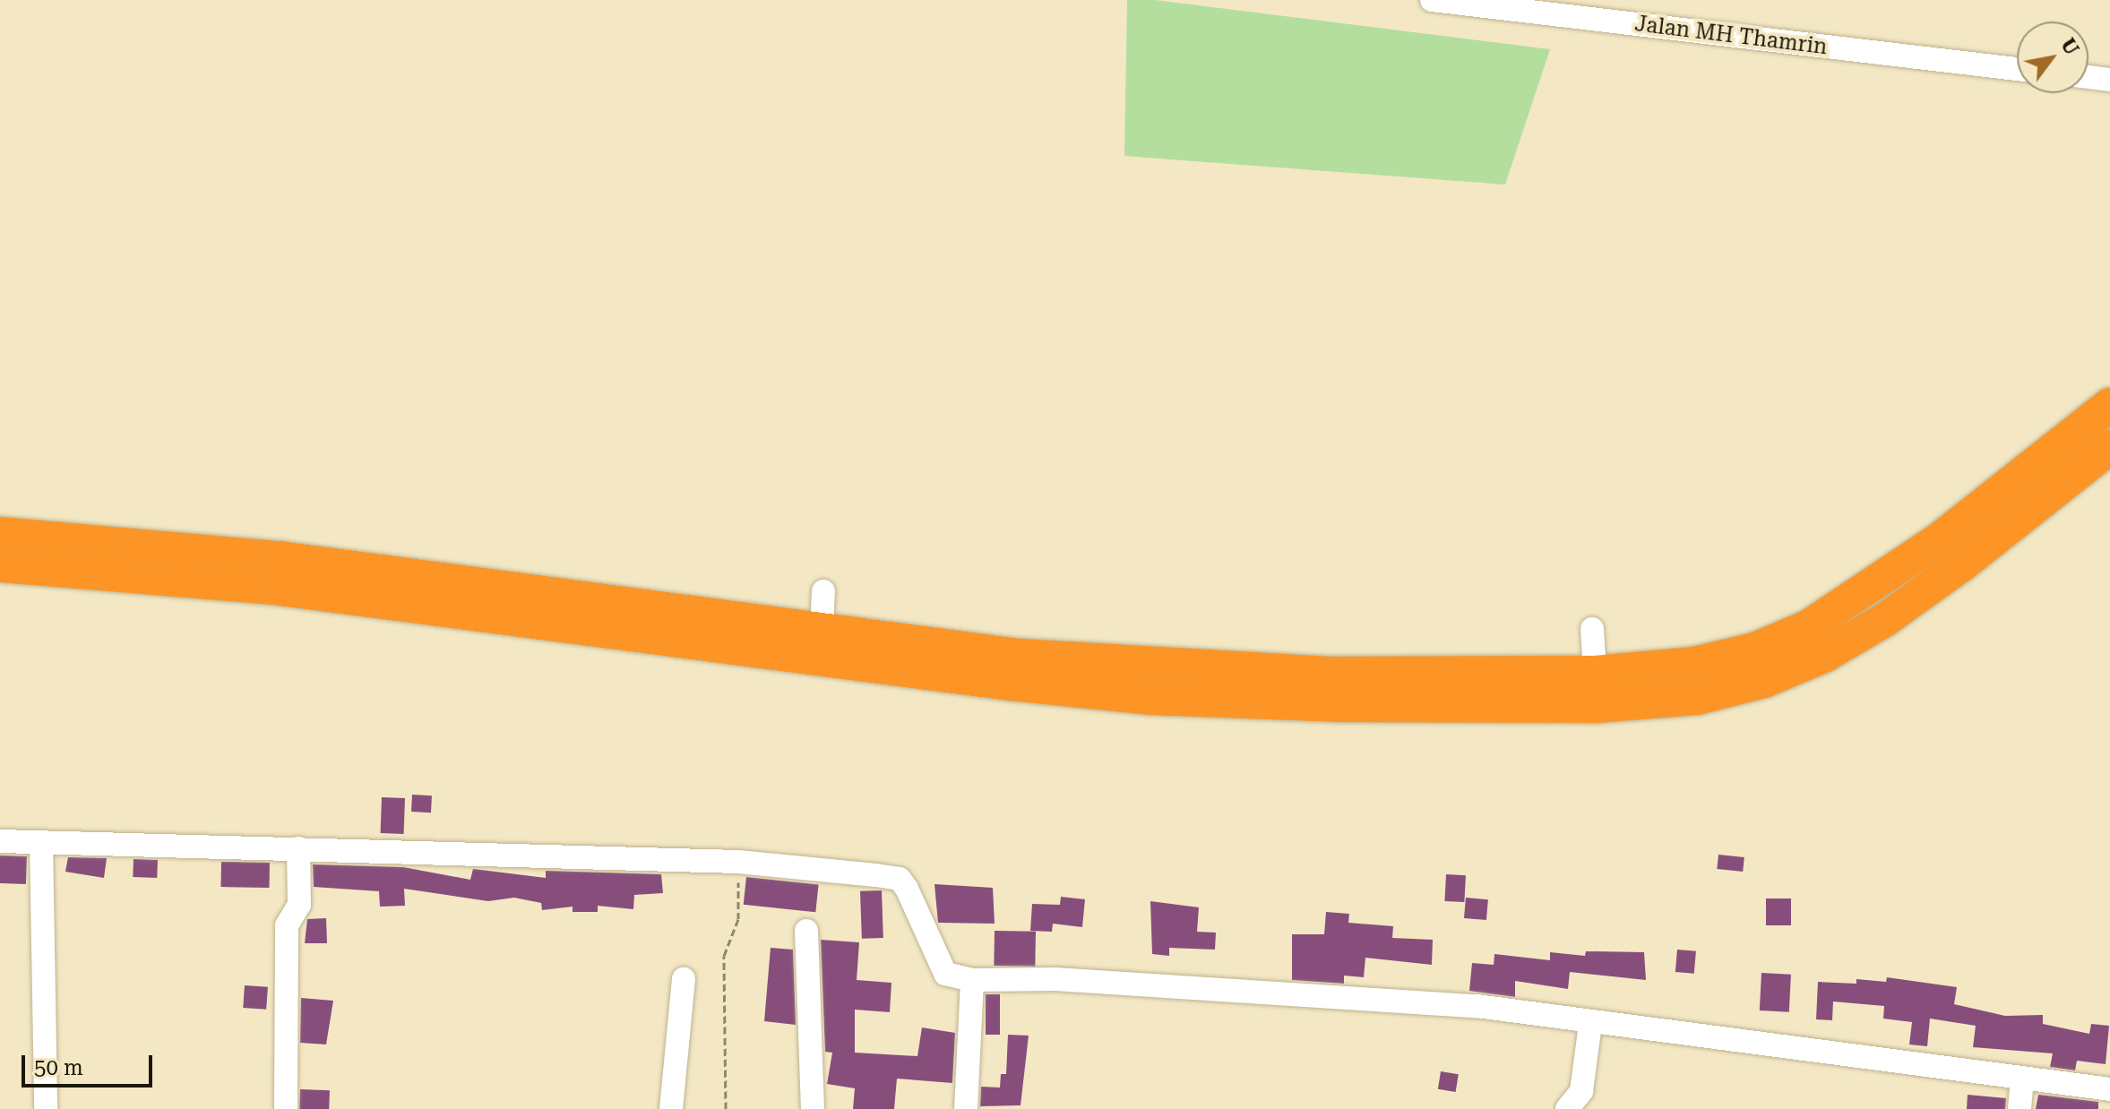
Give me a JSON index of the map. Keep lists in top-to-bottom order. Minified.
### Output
{"streets":{"street":["Jalan MH Thamrin"]},"scale_bar":"50 m","north":"top right"}
